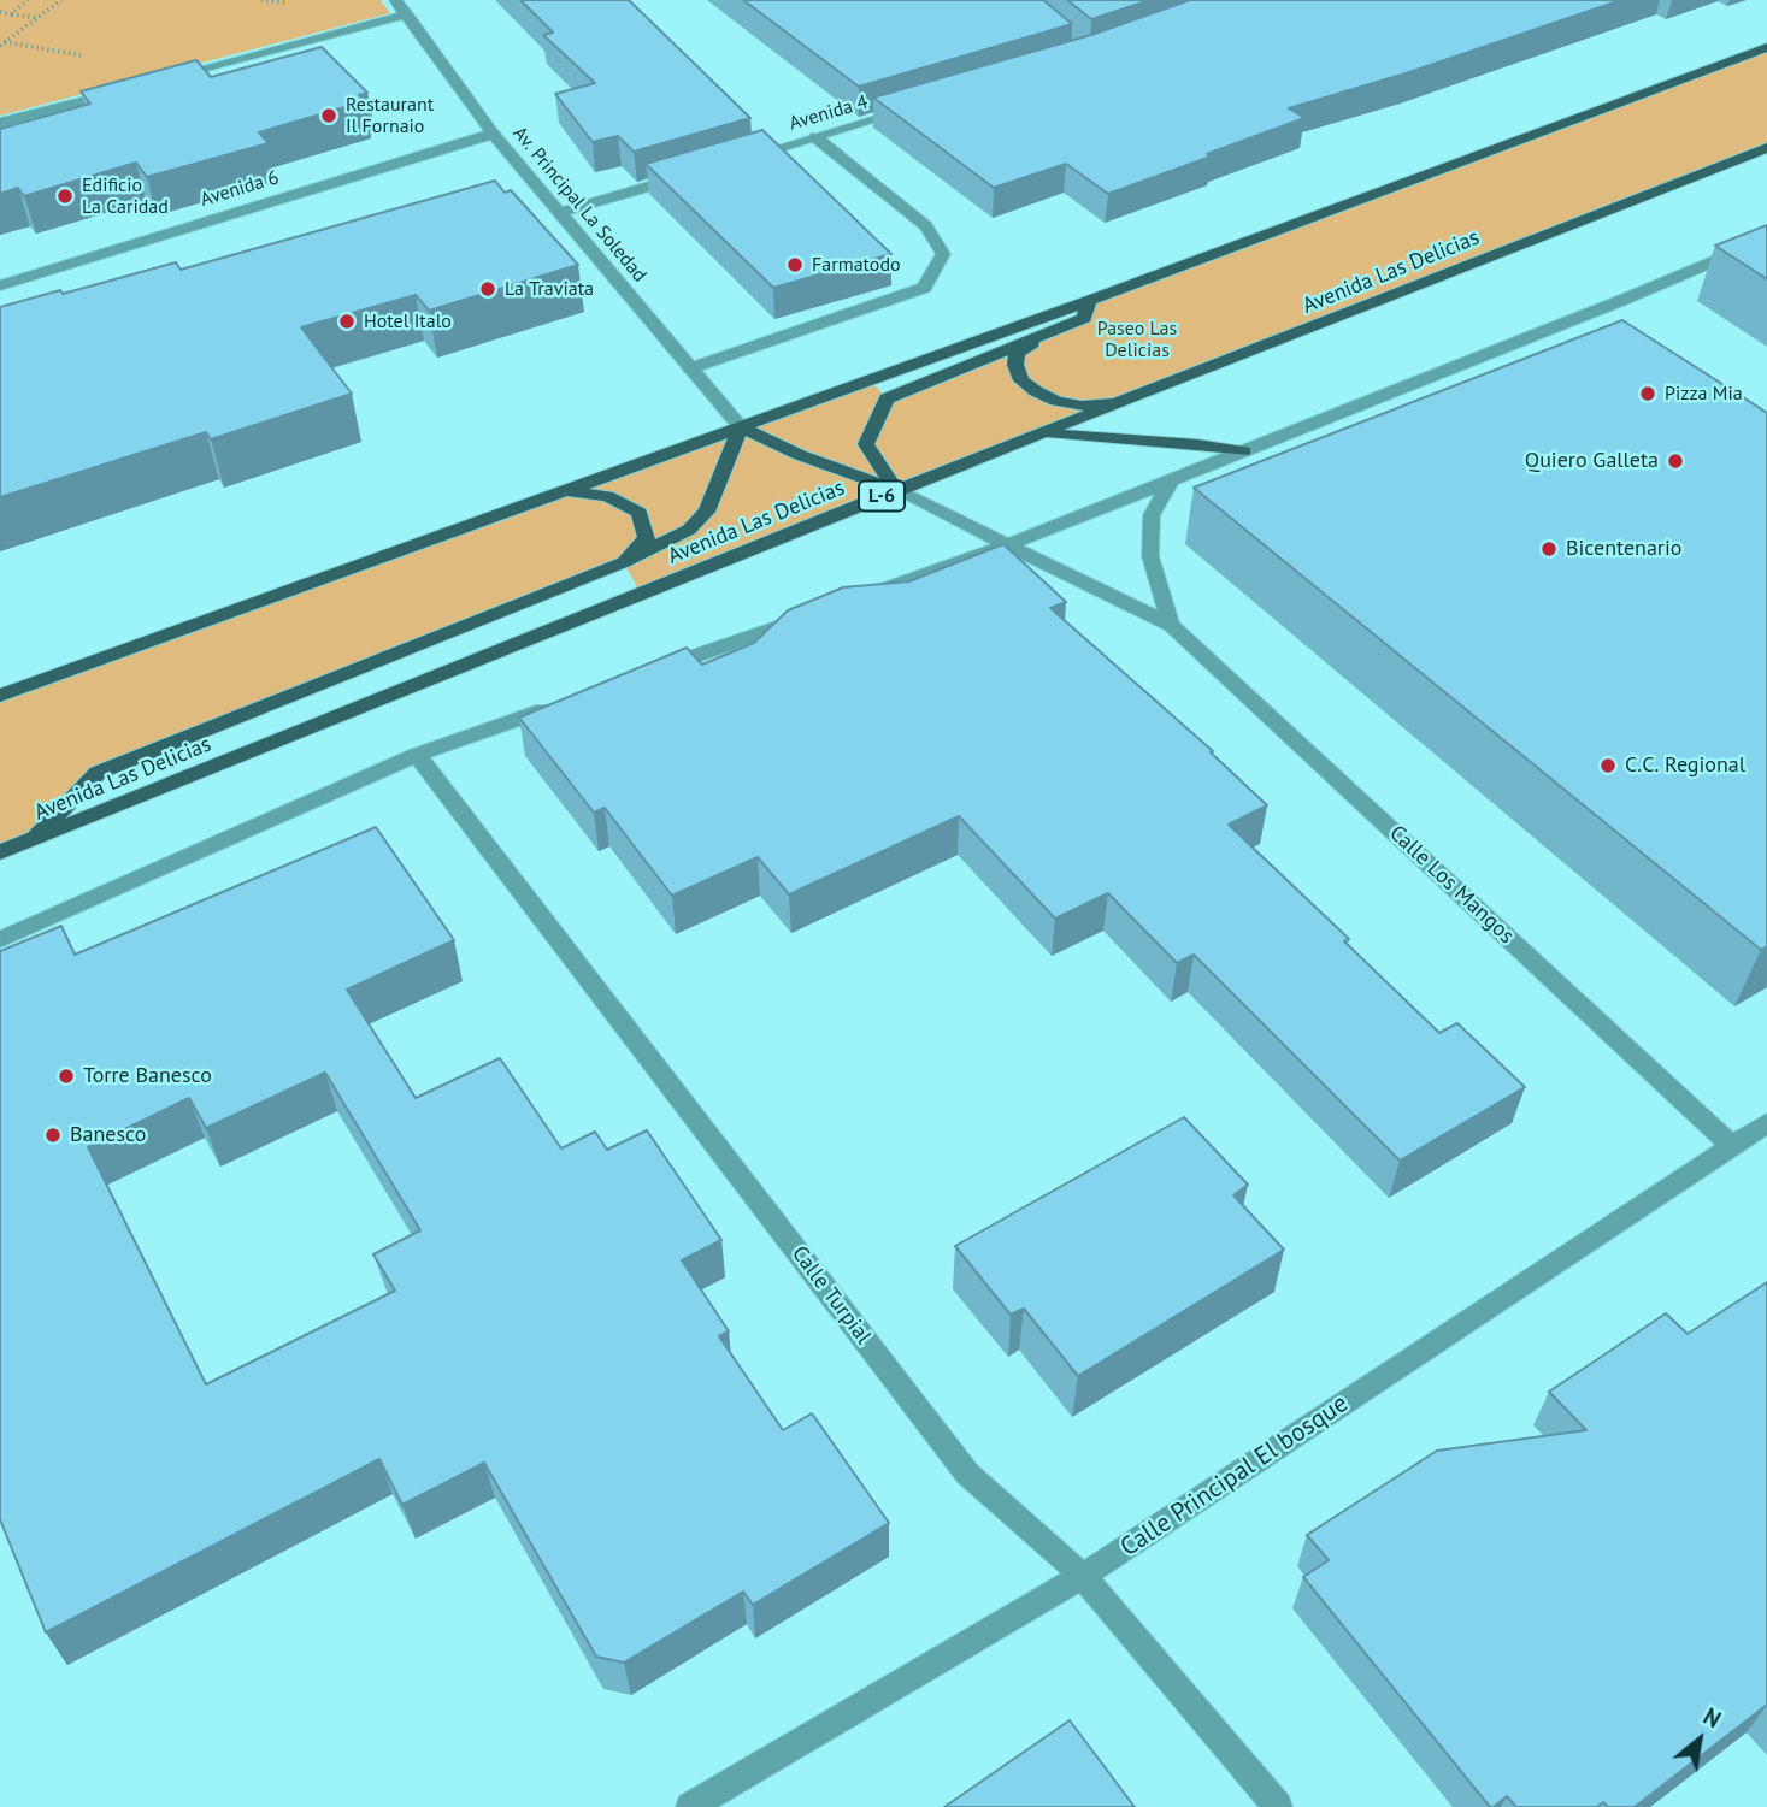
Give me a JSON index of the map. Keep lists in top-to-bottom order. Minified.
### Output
{"streets":{"main road":["Avenida Las Delicias","L-6"],"street":["Avenida 4","Avenida 6","Av. Principal La Soledad","Calle Los Mangos","Calle Turpial","Calle Principal El bosque"]},"crossings":[["Avenida 6","Av. Principal La Soledad"],["Calle Los Mangos","Calle Principal El bosque"],["Calle Turpial","Calle Principal El bosque"]],"parks":["Paseo Las Delicias"],"places":["Restaurant Il Fornaio","Edificio La Caridad","Farmatodo","La Traviata","Hotel Italo","Pizza Mia","Quiero Galleta","Bicentenario","C.C. Regional","Torre Banesco","Banesco"],"north":"top right"}
